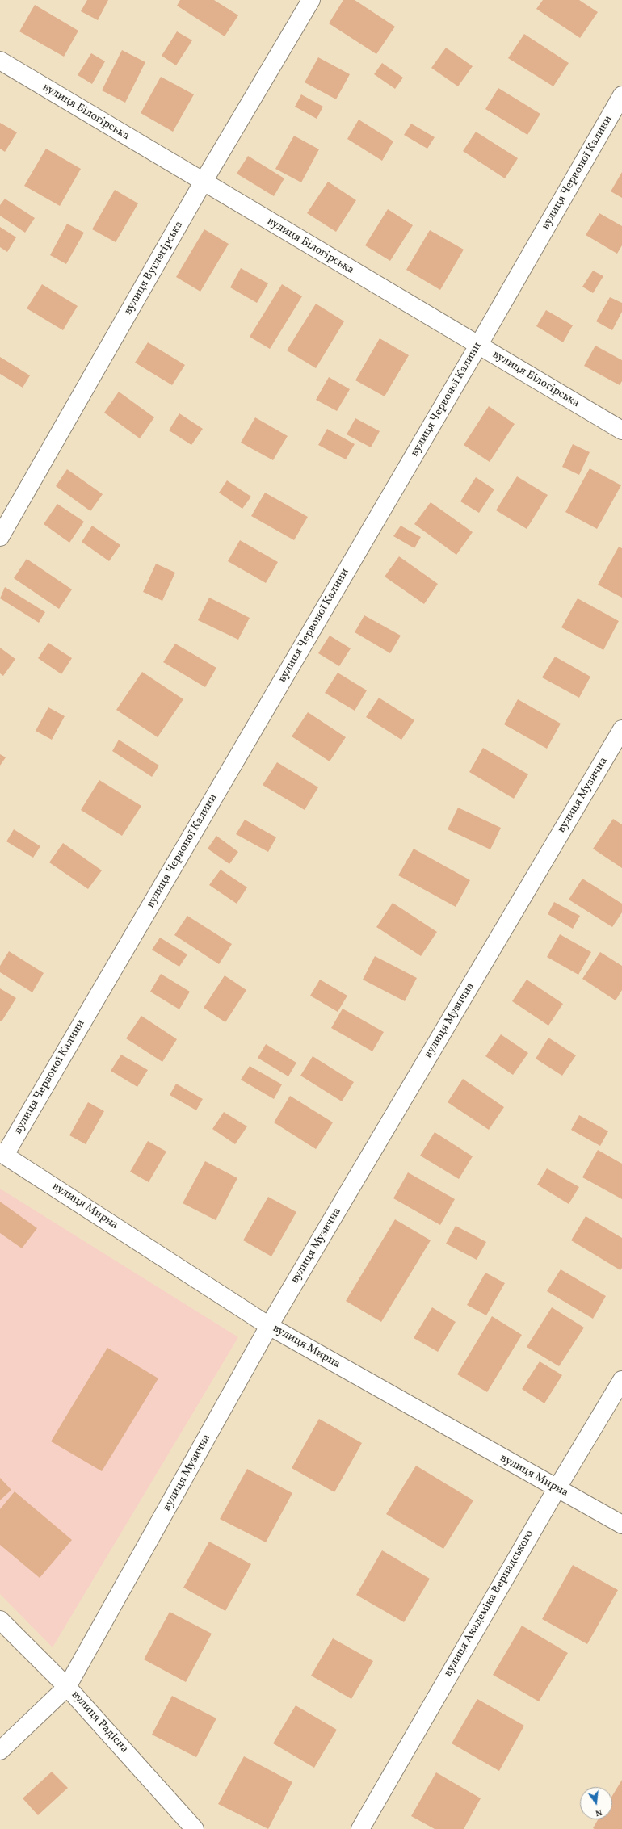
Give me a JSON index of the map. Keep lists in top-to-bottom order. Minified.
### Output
{"streets":{"street":["вулиця Білогірська","вулиця Червоної Калини","вулиця Вуглегірська","вулиця Музична","вулиця Мирна","вулиця Академіка Вернадського","вулиця Радісна"]},"crossings":[["вулиця Білогірська","вулиця Червоної Калини"],["вулиця Білогірська","вулиця Вуглегірська"],["вулиця Червоної Калини","вулиця Мирна"],["вулиця Музична","вулиця Мирна"],["вулиця Музична","вулиця Радісна"],["вулиця Мирна","вулиця Академіка Вернадського"]],"north":"bottom"}
